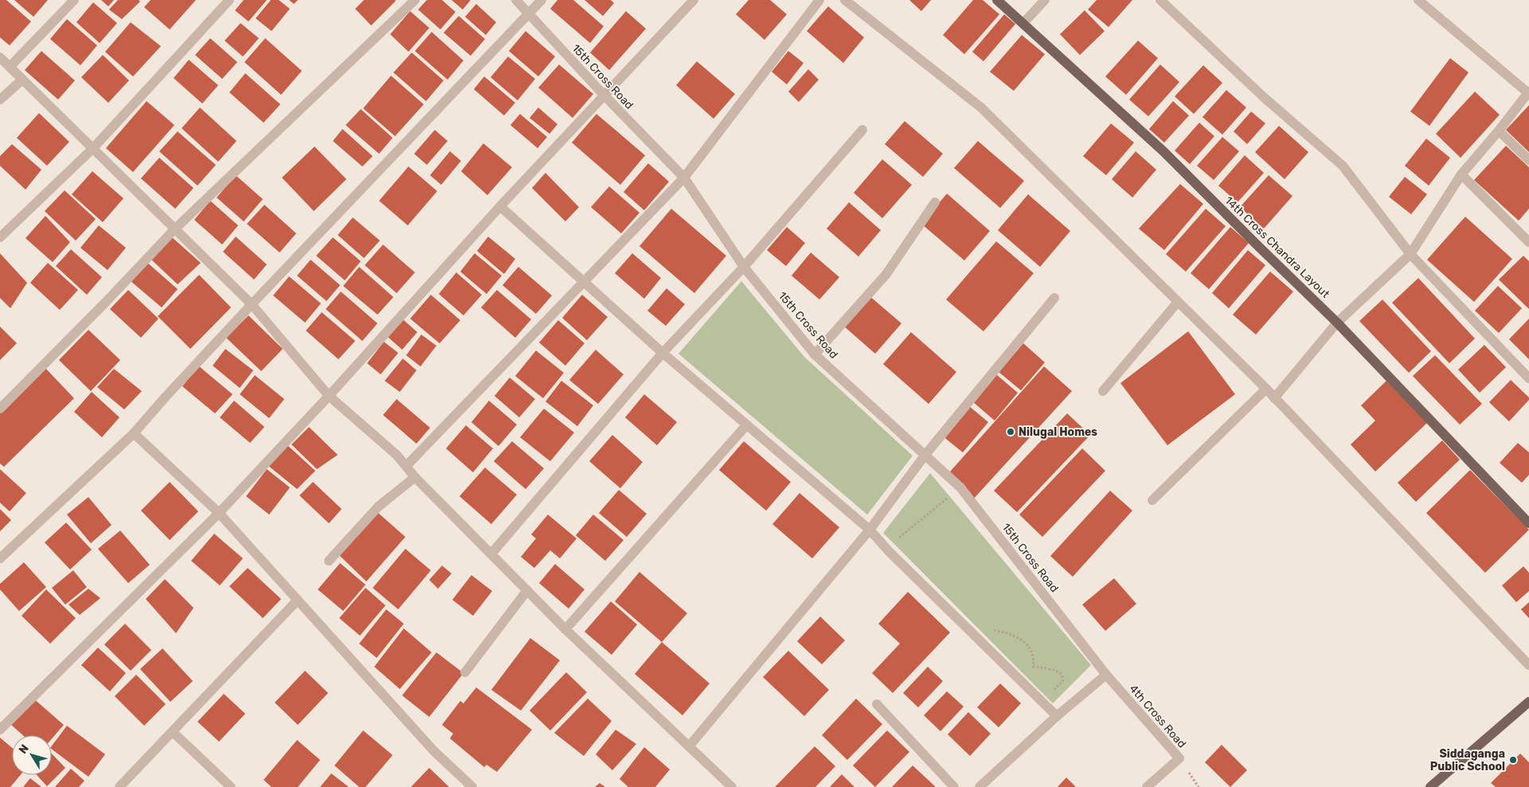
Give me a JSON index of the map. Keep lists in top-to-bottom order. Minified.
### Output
{"streets":{"main road":["14th Cross Chandra Layout"],"street":["15th Cross Road","4th Cross Road"]},"crossings":[["15th Cross Road","4th Cross Road"]],"places":["Nilugal Homes","Siddaganga Public School"],"north":"top left"}
